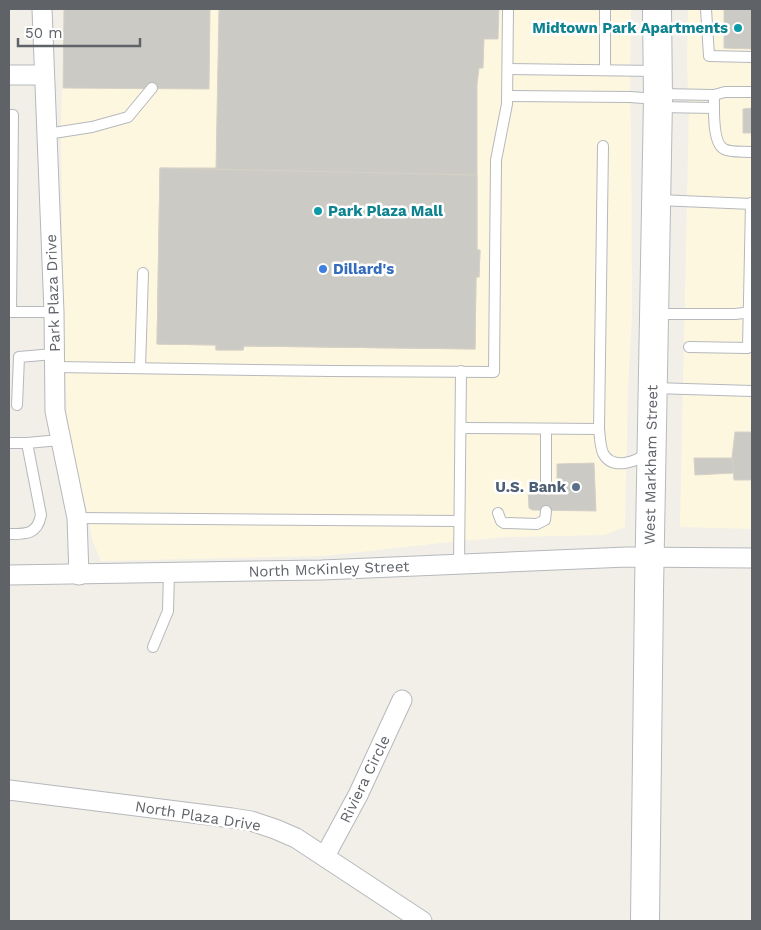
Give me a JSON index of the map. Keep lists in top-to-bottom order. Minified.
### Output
{"streets":{"main road":["West Markham Street"],"street":["Park Plaza Drive","North McKinley Street","Riviera Circle","North Plaza Drive"]},"crossings":[["Park Plaza Drive","North McKinley Street"],["West Markham Street","North McKinley Street"],["Riviera Circle","North Plaza Drive"]],"places":["Midtown Park Apartments","Park Plaza Mall","Dillard's","U.S. Bank"],"scale_bar":"50 m"}
